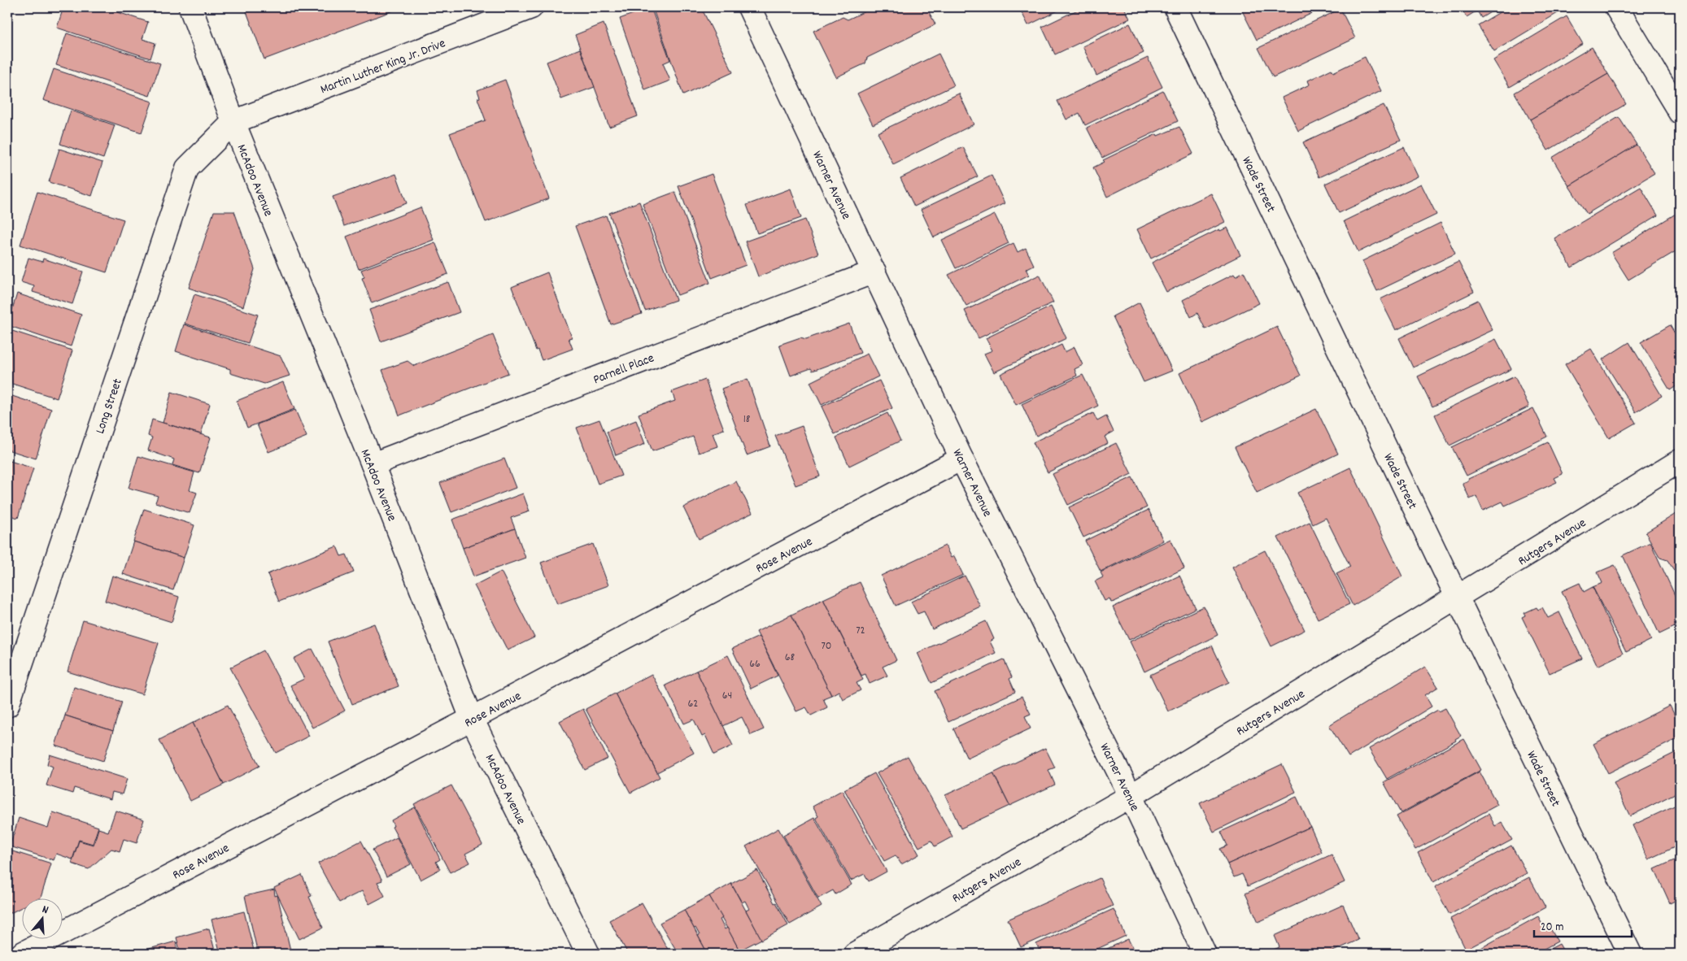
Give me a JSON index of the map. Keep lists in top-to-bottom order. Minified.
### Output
{"streets":{"street":["Martin Luther King Jr. Drive","McAdoo Avenue","Wade Street","Warner Avenue","Parnell Place","Long Street","Rutgers Avenue","Rose Avenue"]},"crossings":[["Martin Luther King Jr. Drive","McAdoo Avenue"],["Martin Luther King Jr. Drive","Long Street"],["McAdoo Avenue","Parnell Place"],["McAdoo Avenue","Long Street"],["McAdoo Avenue","Rose Avenue"],["Wade Street","Rutgers Avenue"],["Warner Avenue","Parnell Place"],["Warner Avenue","Rutgers Avenue"],["Warner Avenue","Rose Avenue"]],"house_numbers":["18","72","70","68","66","64","62"],"scale_bar":"20 m","north":"top"}
